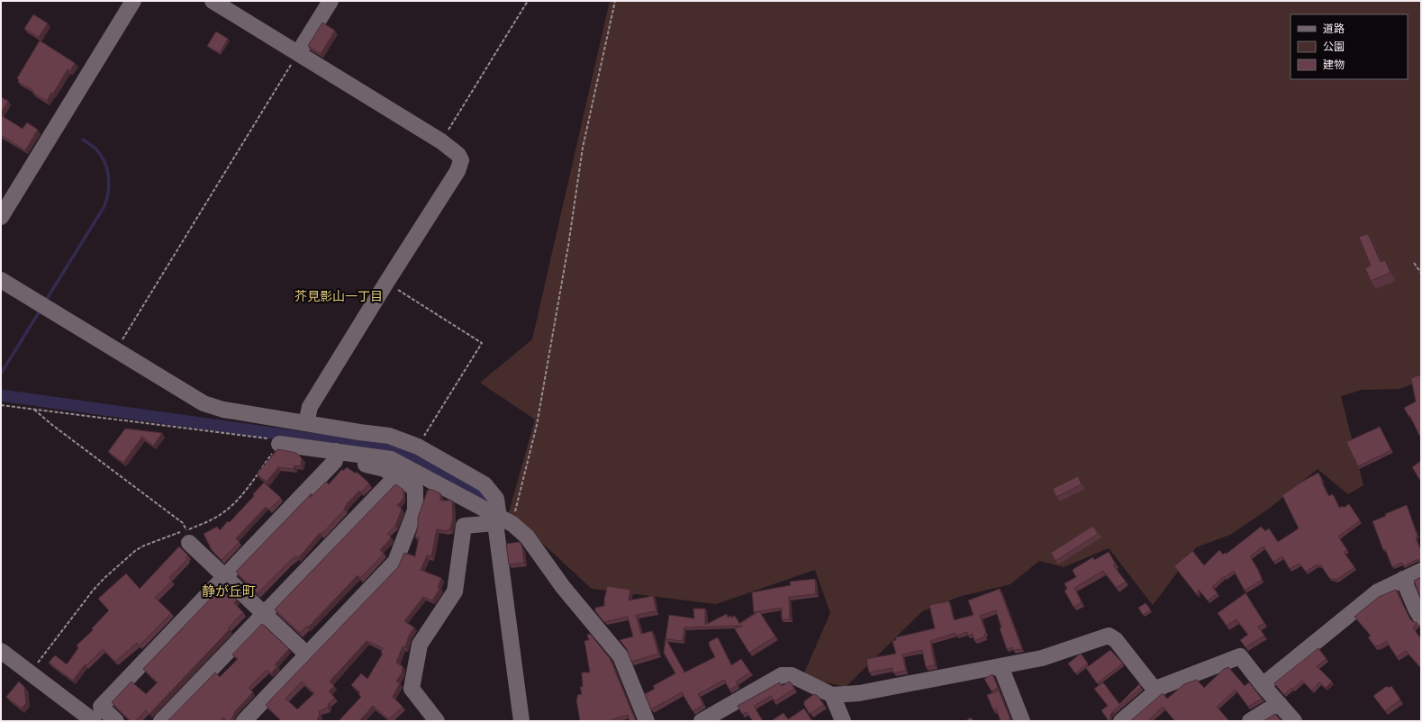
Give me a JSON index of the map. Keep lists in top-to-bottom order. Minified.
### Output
{"districts":["芥見影山一丁目","静が丘町"],"legend":["道路","公園","建物"]}
